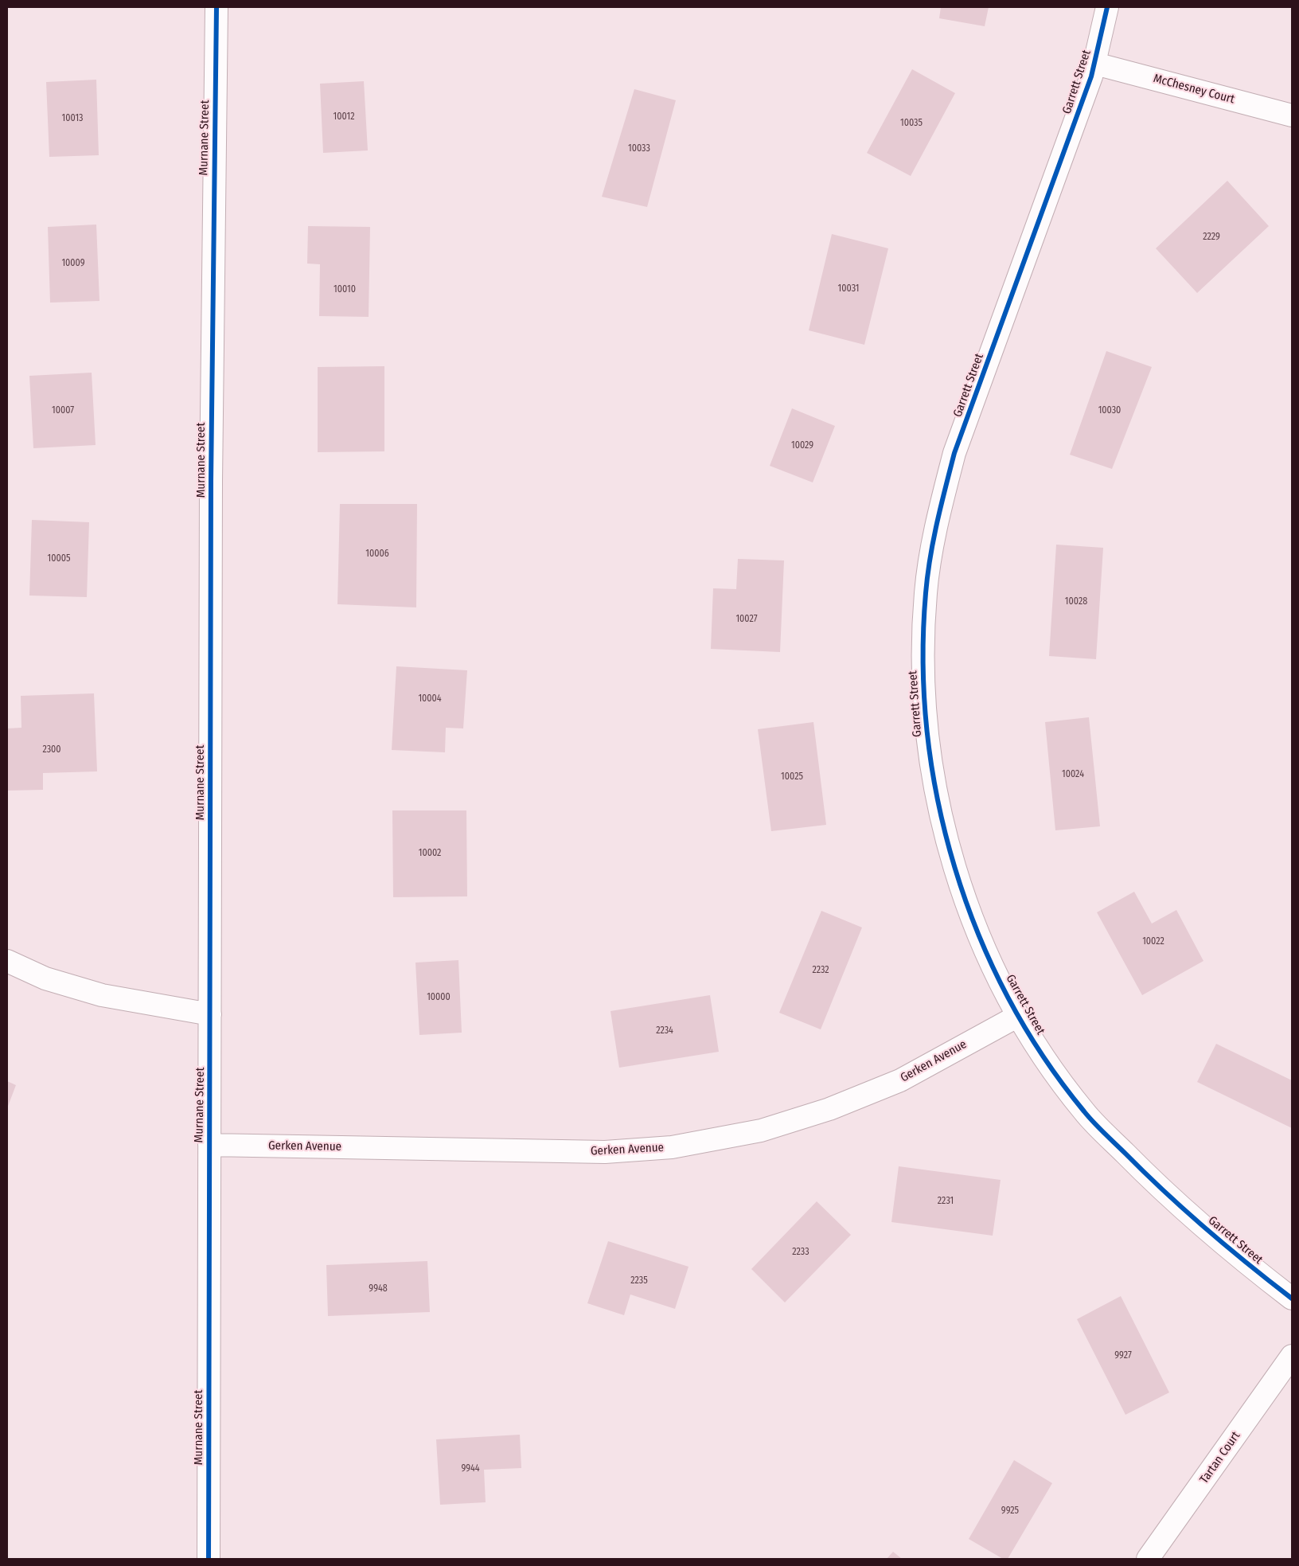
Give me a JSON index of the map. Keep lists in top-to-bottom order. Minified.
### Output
{"streets":{"street":["Garrett Street","McChesney Court","Murnane Street","Gerken Avenue","Tartan Court"]},"crossings":[["Garrett Street","McChesney Court"],["Garrett Street","Gerken Avenue"],["Murnane Street","Gerken Avenue"]],"house_numbers":["10012","10013","10035","10033","2229","10009","10031","10010","10007","10030","10029","10006","10005","10028","10027","10004","2300","10024","10025","10002","10022","2232","10000","2234","2231","2233","2235","9948","9927","9944","9925"]}
